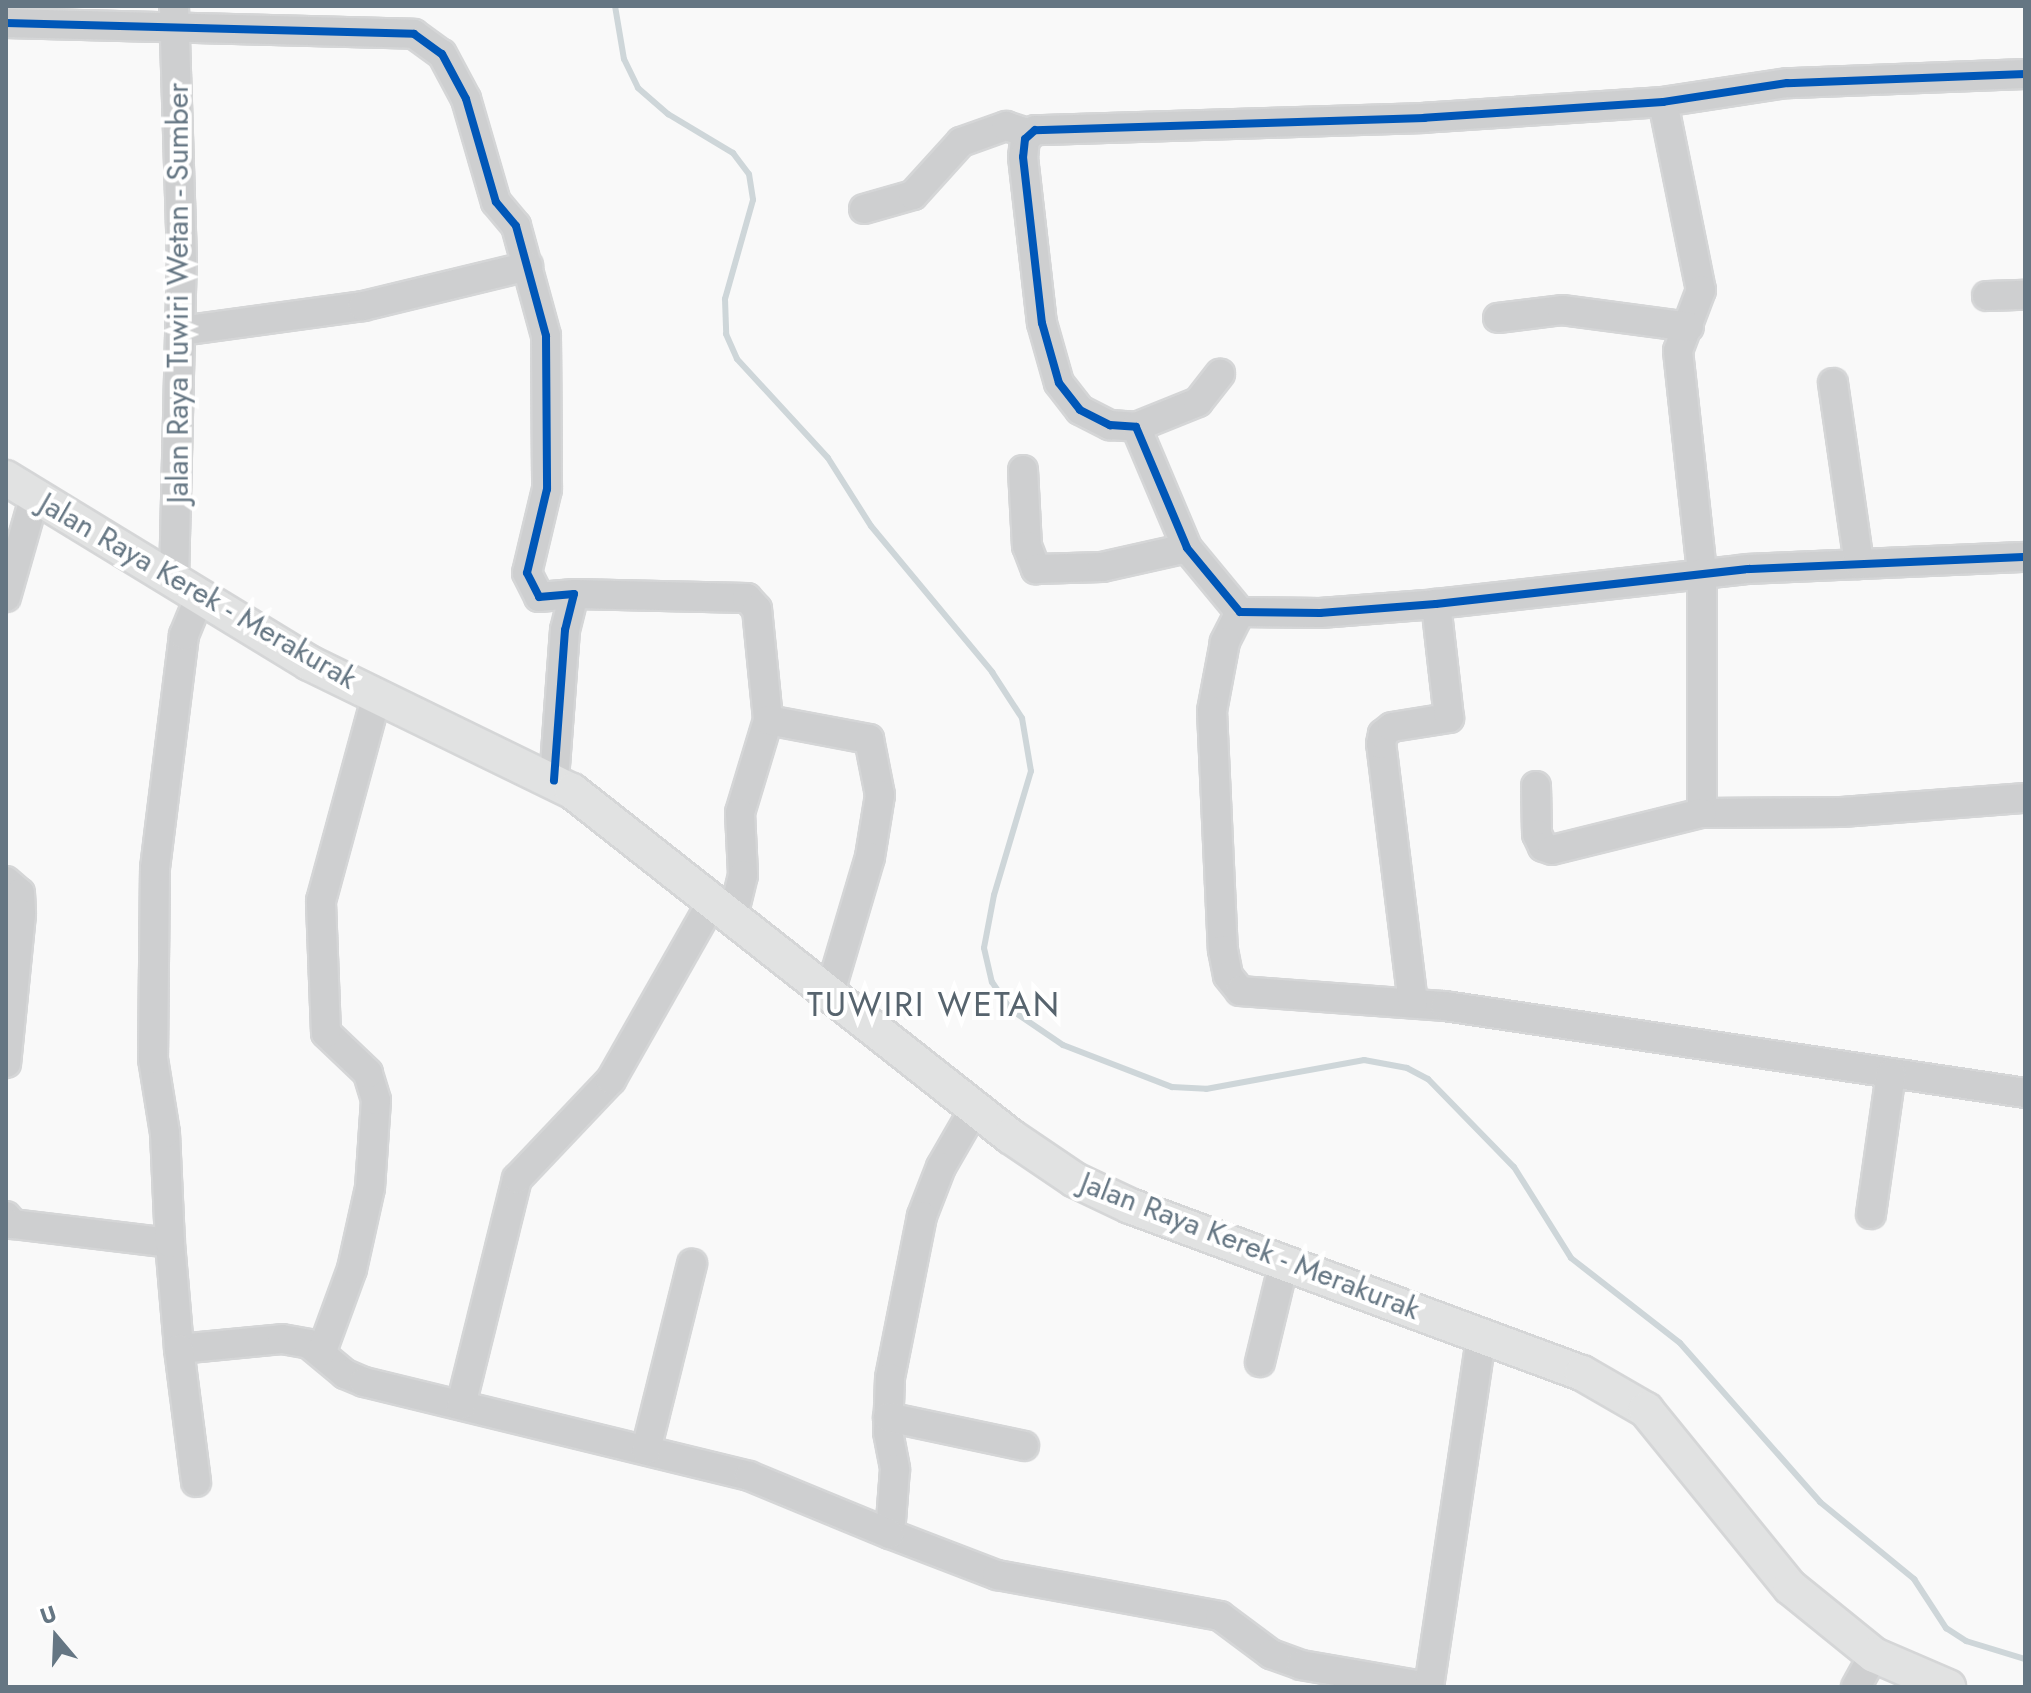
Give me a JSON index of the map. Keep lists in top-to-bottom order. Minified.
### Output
{"streets":{"main road":["Jalan Raya Kerek - Merakurak"],"street":["Jalan Raya Tuwiri Wetan - Sumber"]},"crossings":[["Jalan Raya Tuwiri Wetan - Sumber","Jalan Raya Kerek - Merakurak"]],"districts":["TUWIRI WETAN"],"north":"top"}
